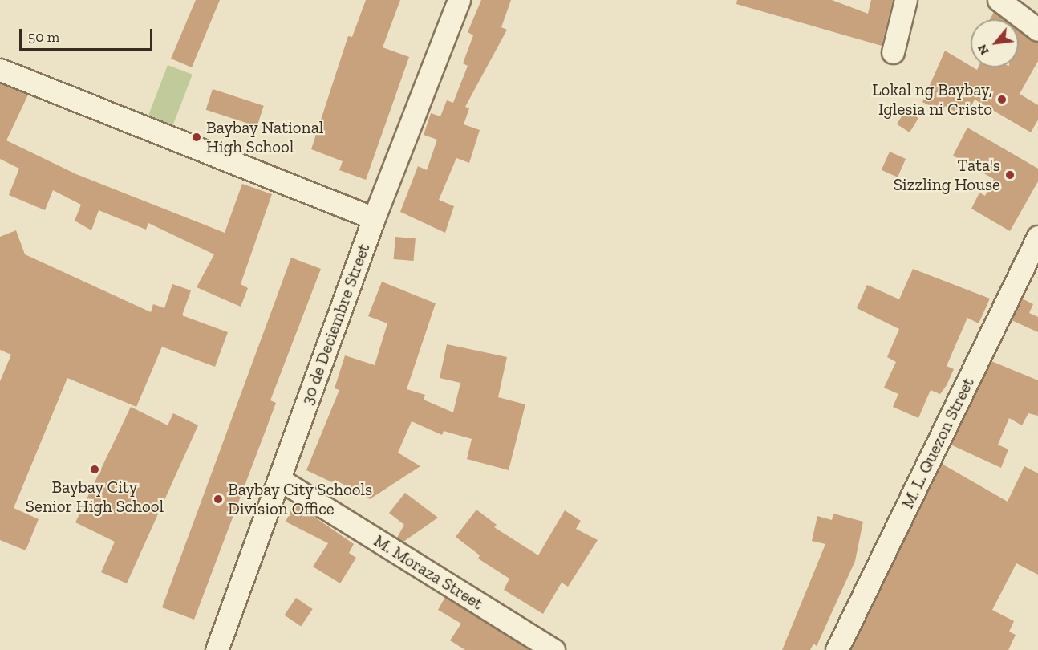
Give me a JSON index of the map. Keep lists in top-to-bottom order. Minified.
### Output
{"streets":{"street":["30 de Deciembre Street","M. L. Quezon Street","M. Moraza Street"]},"crossings":[["30 de Deciembre Street","M. Moraza Street"]],"places":["Lokal ng Baybay, Iglesia ni Cristo","Baybay National High School","Tata's Sizzling House","Baybay City Senior High School","Baybay City Schools Division Office"],"scale_bar":"50 m","north":"bottom left"}
